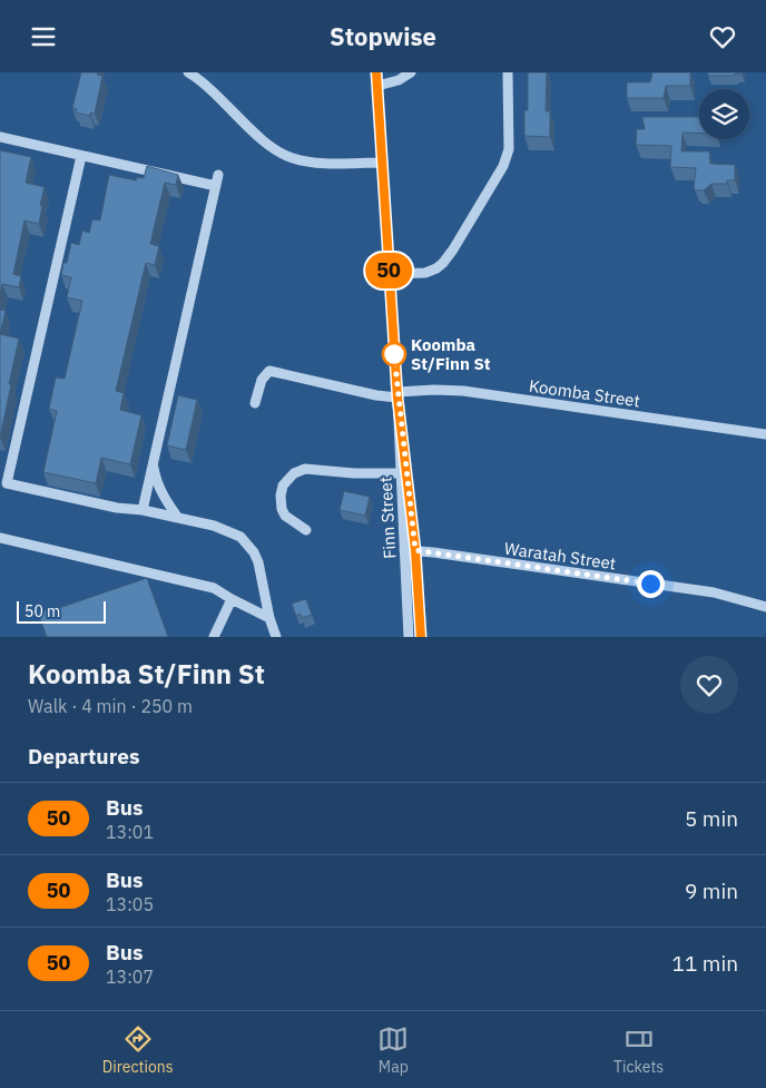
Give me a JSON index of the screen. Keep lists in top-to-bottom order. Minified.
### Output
{"streets":{"street":["Koomba Street","Finn Street","Waratah Street"]},"crossings":[["Koomba Street","Finn Street"],["Finn Street","Waratah Street"]],"places":["Koomba St/Finn St"],"lines":["bus line 50"],"scale_bar":"50 m","page":{"header":"Stopwise","on_map":"50","scale":"50 m","heading":[["Koomba St/Finn St","Walk · 4 min · 250 m"],"Departures"],"list":[{"mark":"50","name":"Bus","note":"13:01","value":"5 min"},{"mark":"50","name":"Bus","note":"13:05","value":"9 min"},{"mark":"50","name":"Bus","note":"13:07","value":"11 min"}],"tabs":["Directions","Map","Tickets"]}}
